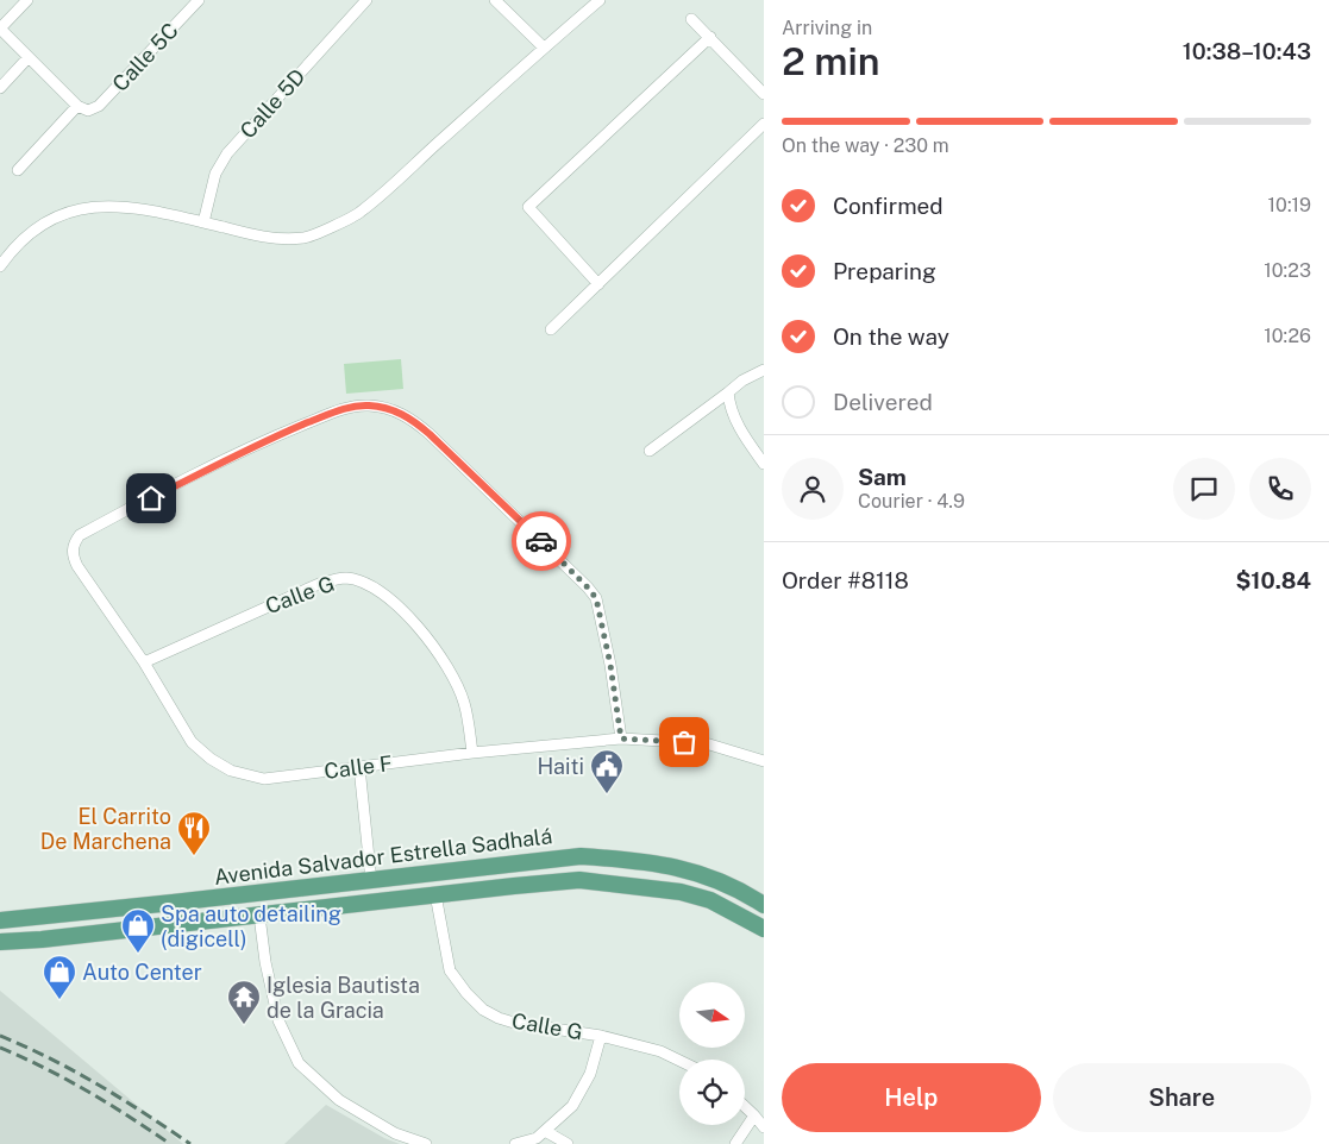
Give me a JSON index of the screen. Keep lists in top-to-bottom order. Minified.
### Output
{"streets":{"main road":["Avenida Salvador Estrella Sadhalá"],"street":["Calle 5C","Calle 5D","Calle G","Calle F"]},"crossings":[["Calle G","Calle F"],["Calle G","Avenida Salvador Estrella Sadhalá"]],"places":{"public building":["Haiti"],"restaurant":["El Carrito De Marchena"],"shop":["Spa auto detailing (digicell)","Auto Center"],"temple":["Iglesia Bautista de la Gracia"]},"north":"right","page":{"heading":["2 min","Arriving in","10:38–10:43"],"panel":["Sam","Courier · 4.9","Order #8118","$10.84"],"bar":"On the way · 230 m","list":[["Confirmed","10:19"],["Preparing","10:23"],["On the way","10:26"],"Delivered"],"buttons":["Help","Share"]}}
